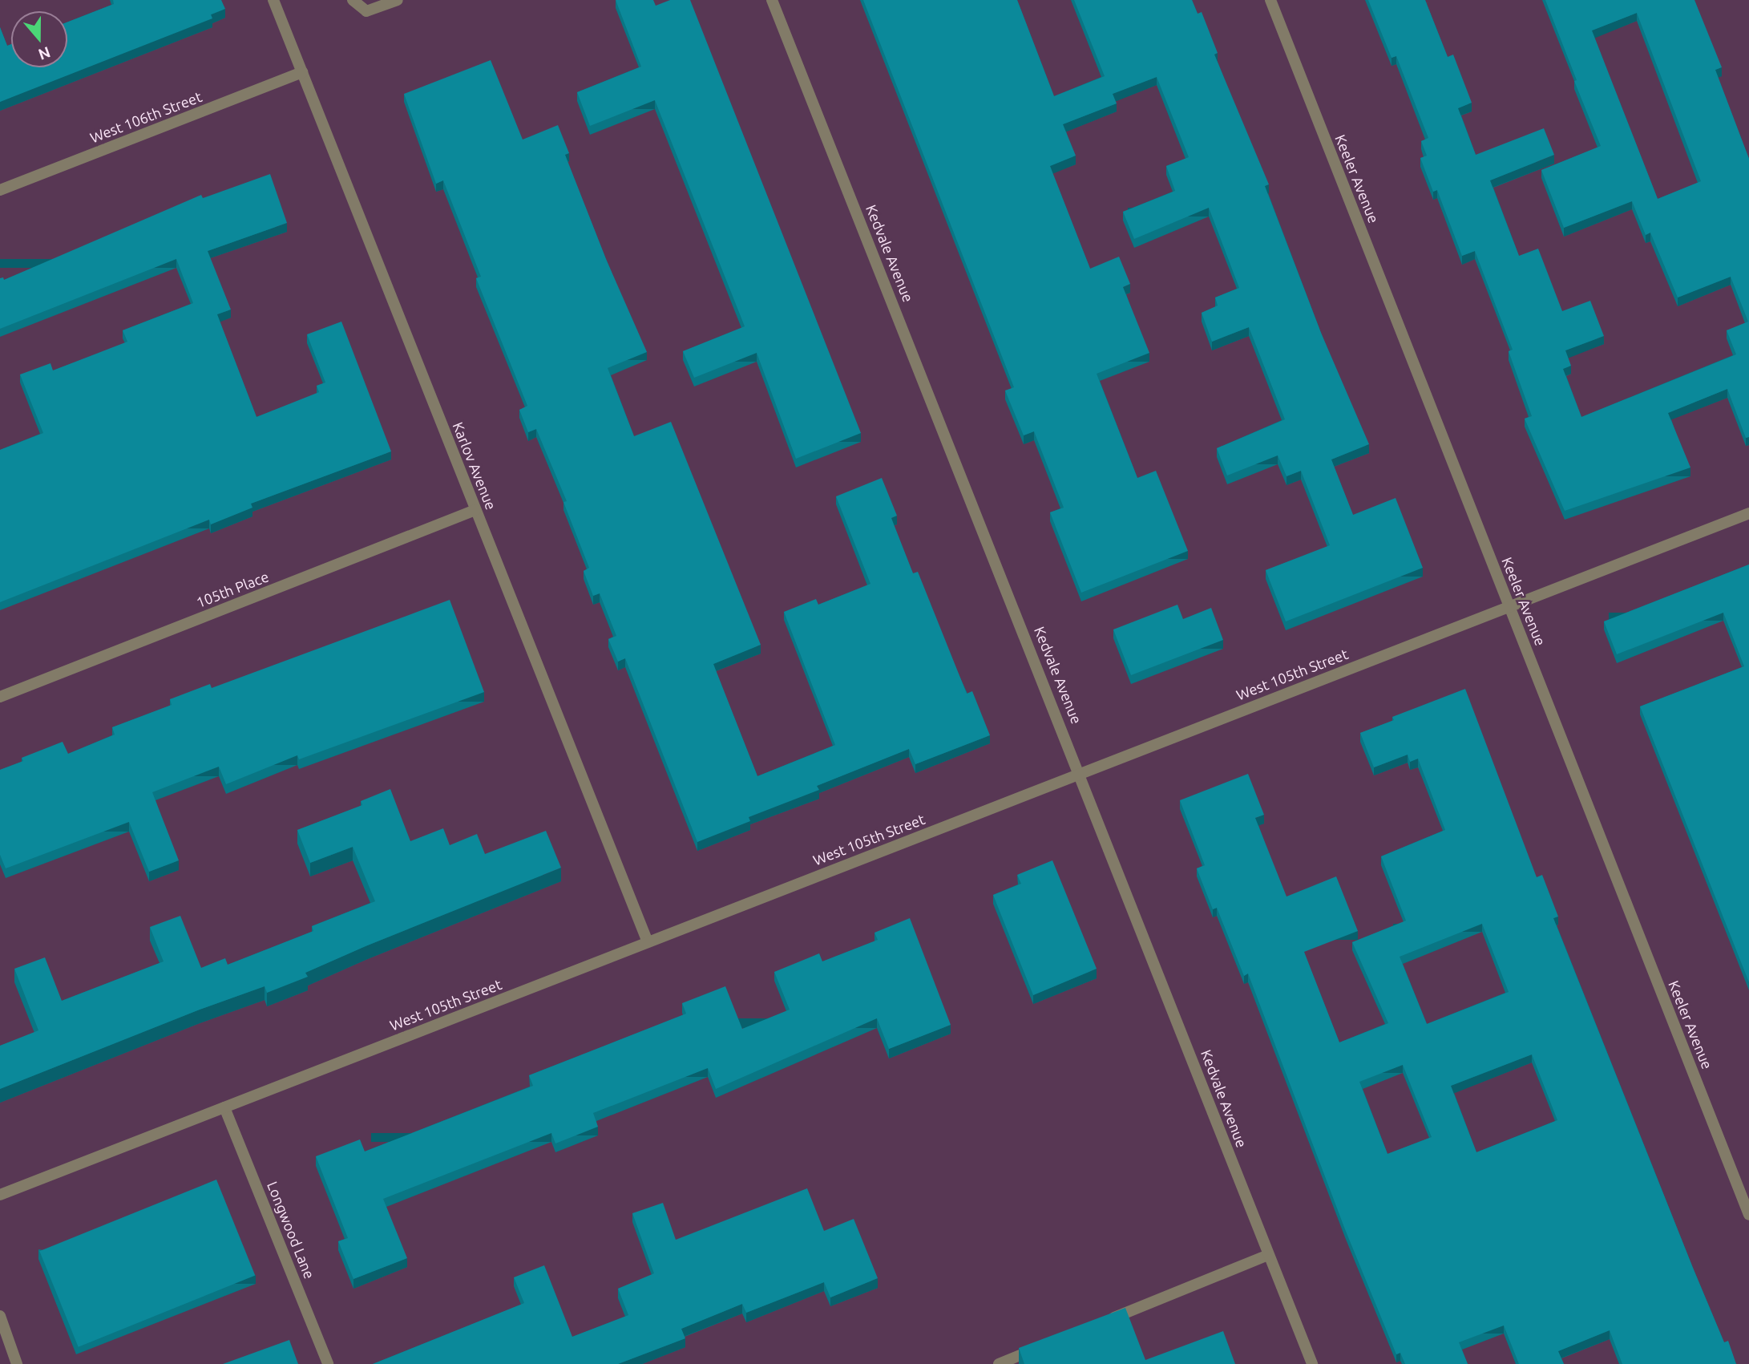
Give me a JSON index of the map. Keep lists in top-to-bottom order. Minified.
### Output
{"streets":{"street":["West 106th Street","Keeler Avenue","Kedvale Avenue","Karlov Avenue","105th Place","West 105th Street","Longwood Lane"]},"crossings":[["West 106th Street","Karlov Avenue"],["Keeler Avenue","West 105th Street"],["Kedvale Avenue","West 105th Street"],["Karlov Avenue","105th Place"],["Karlov Avenue","West 105th Street"],["West 105th Street","Longwood Lane"]],"north":"bottom"}
